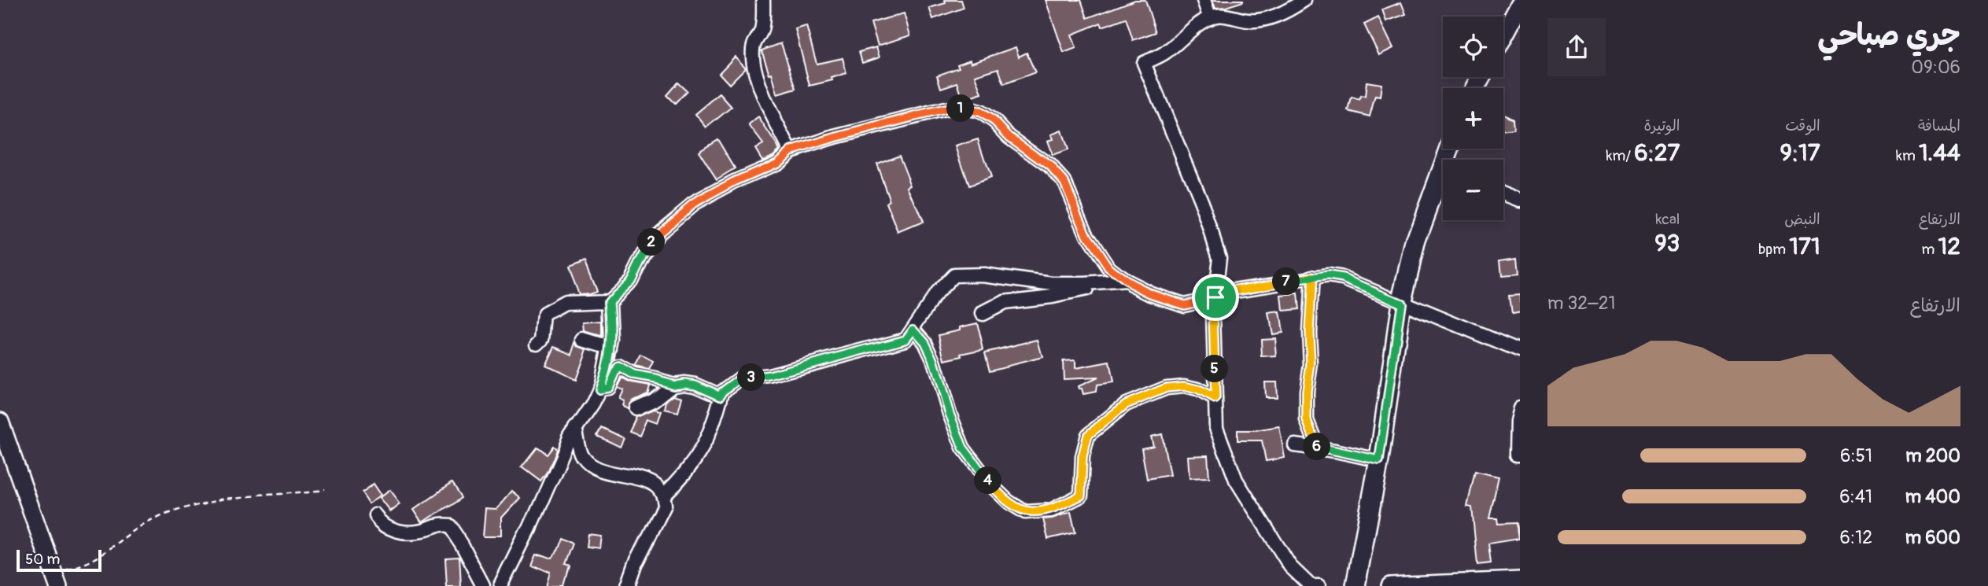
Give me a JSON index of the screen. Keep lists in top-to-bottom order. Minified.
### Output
{"scale_bar":"50 m","page":{"heading":["جري صباحي","09:06"],"map_buttons":["+","−"],"stats":[["المسافة","1.44 km"],["الوقت","9:17"],["الوتيرة","6:27 /km"],["الارتفاع","12 m"],["النبض","171 bpm"],["kcal","93"]],"pins":["1","2","7","5","3","6","4"],"chart":["الارتفاع","21–32 m"],"list":[{"name":"200 m","note":"6:51"},{"name":"400 m","note":"6:41"},{"name":"600 m","note":"6:12"}],"scale":"50 m"}}
